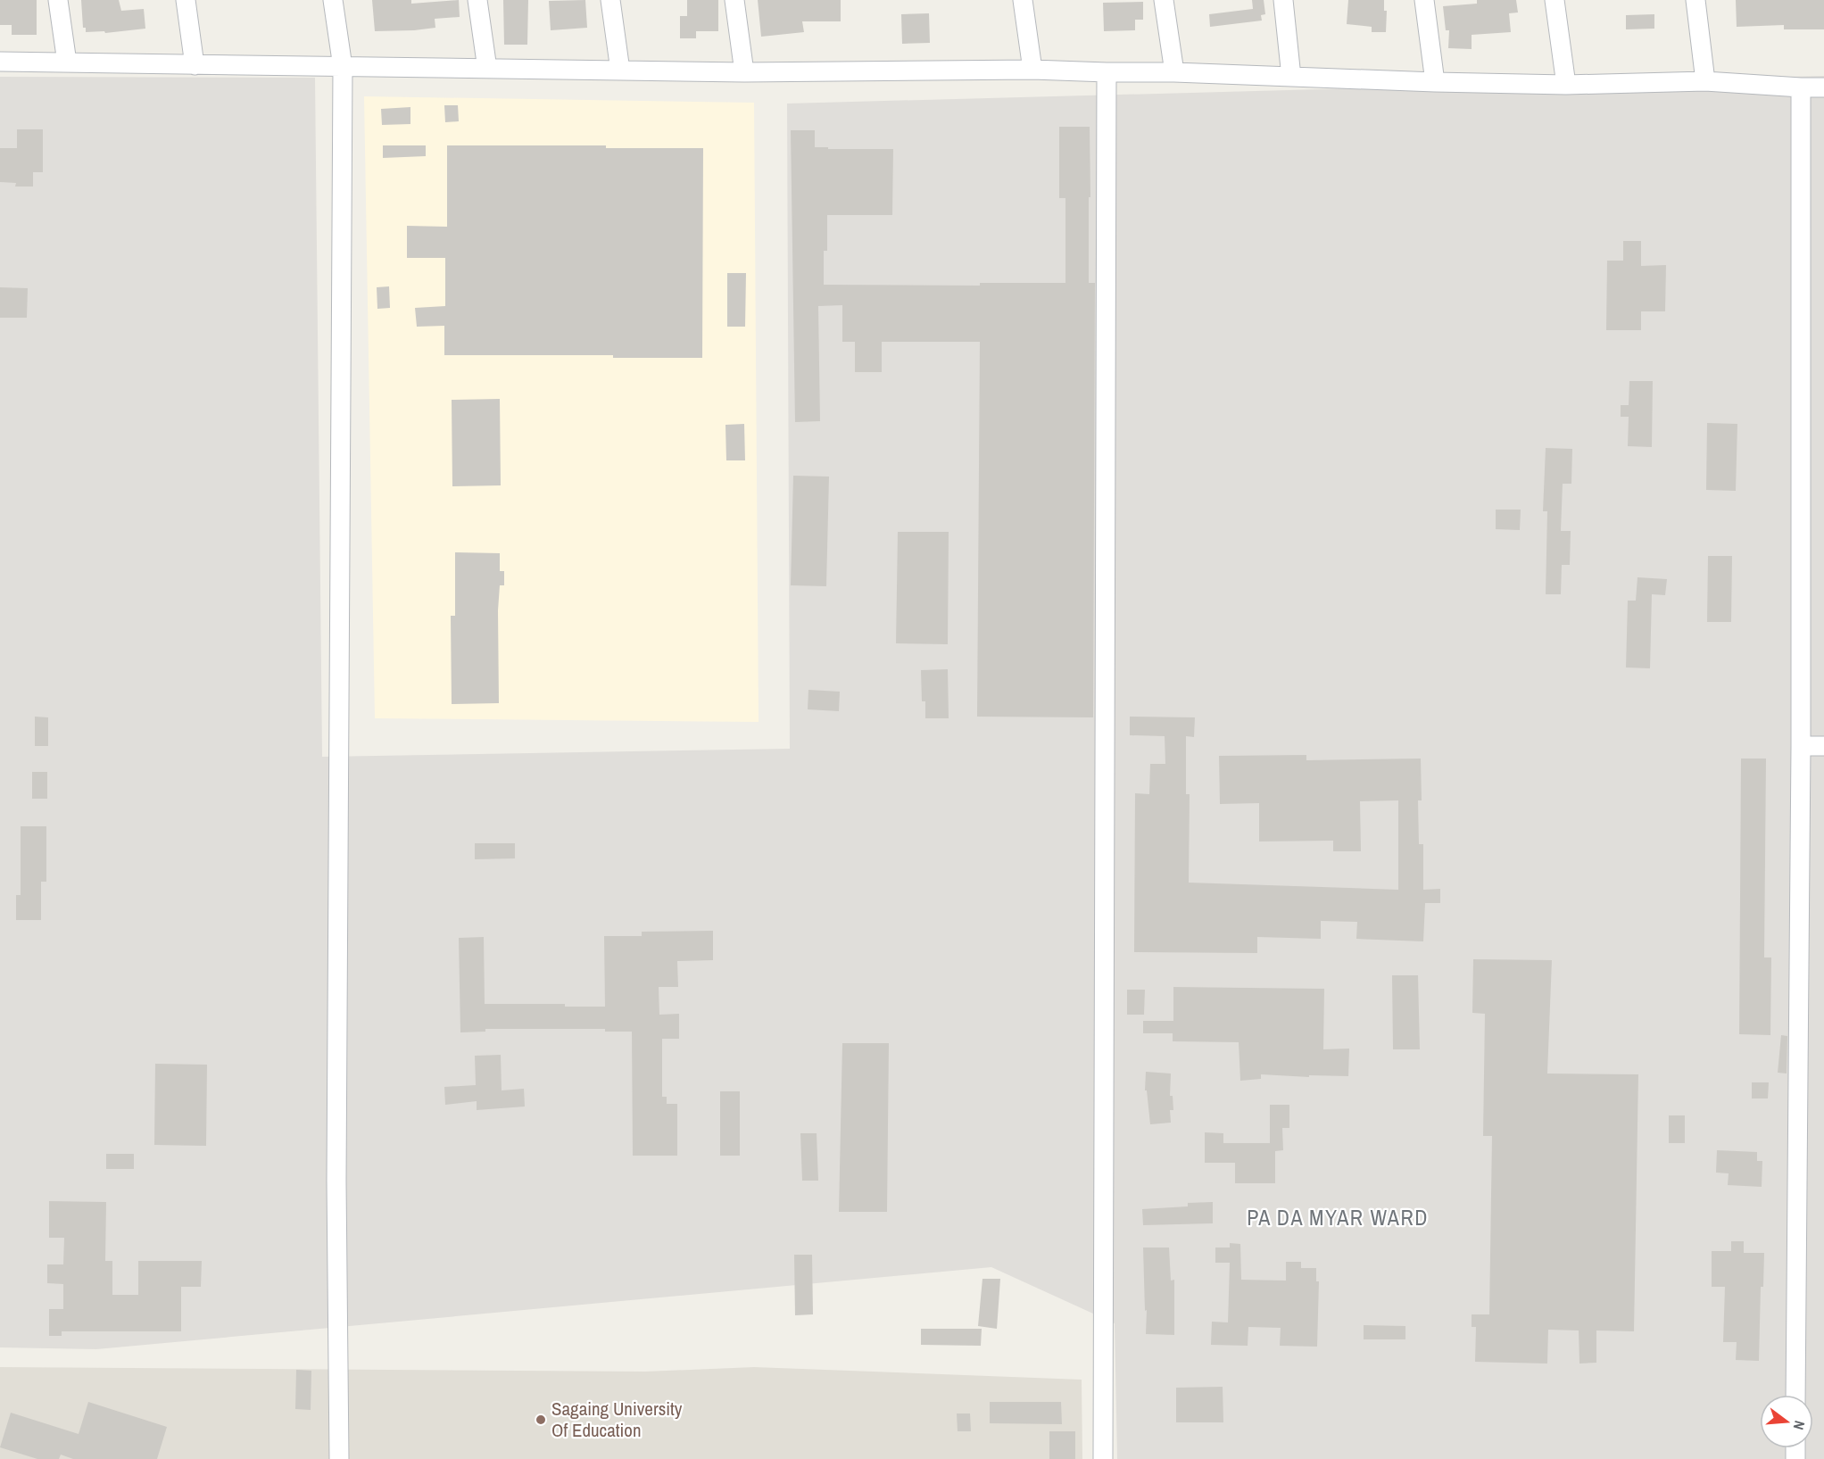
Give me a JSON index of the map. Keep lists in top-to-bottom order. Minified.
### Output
{"districts":["PA DA MYAR WARD"],"places":["Sagaing University Of Education"],"north":"right"}
